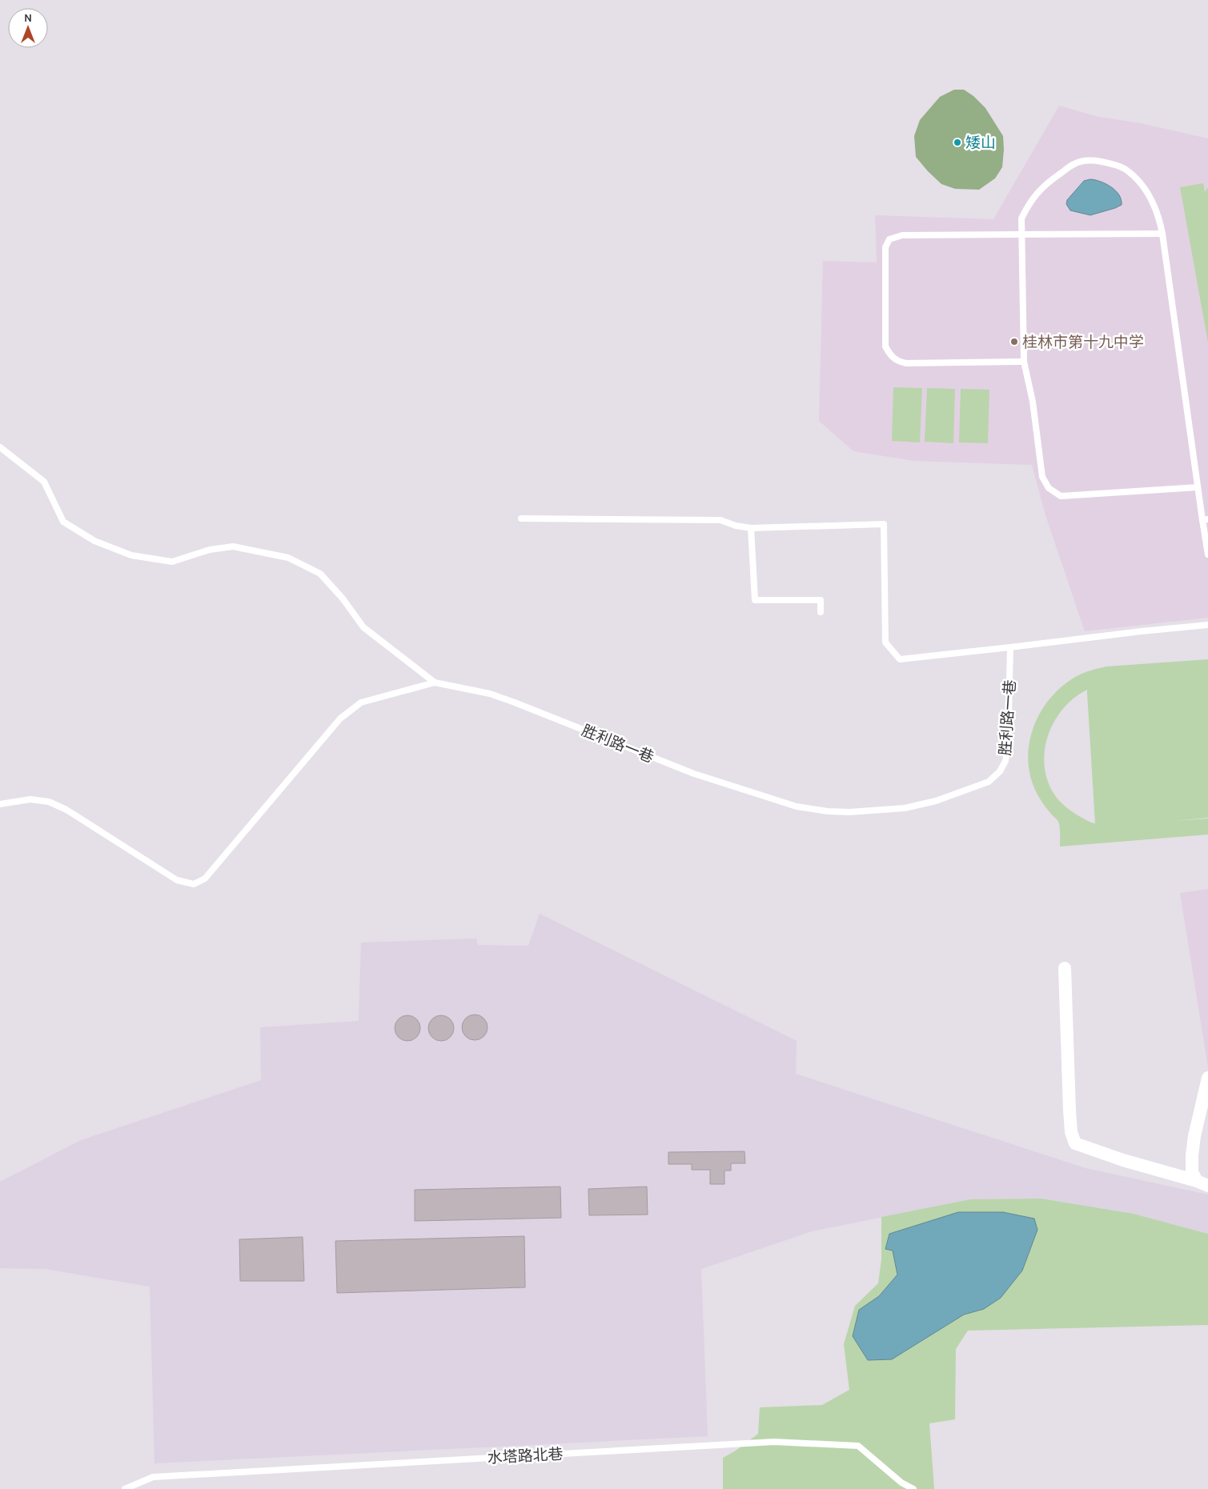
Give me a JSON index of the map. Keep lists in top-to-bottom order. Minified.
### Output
{"streets":{"lane":["胜利路一巷","水塔路北巷"]},"places":["矮山","桂林市第十九中学"],"north":"top"}
